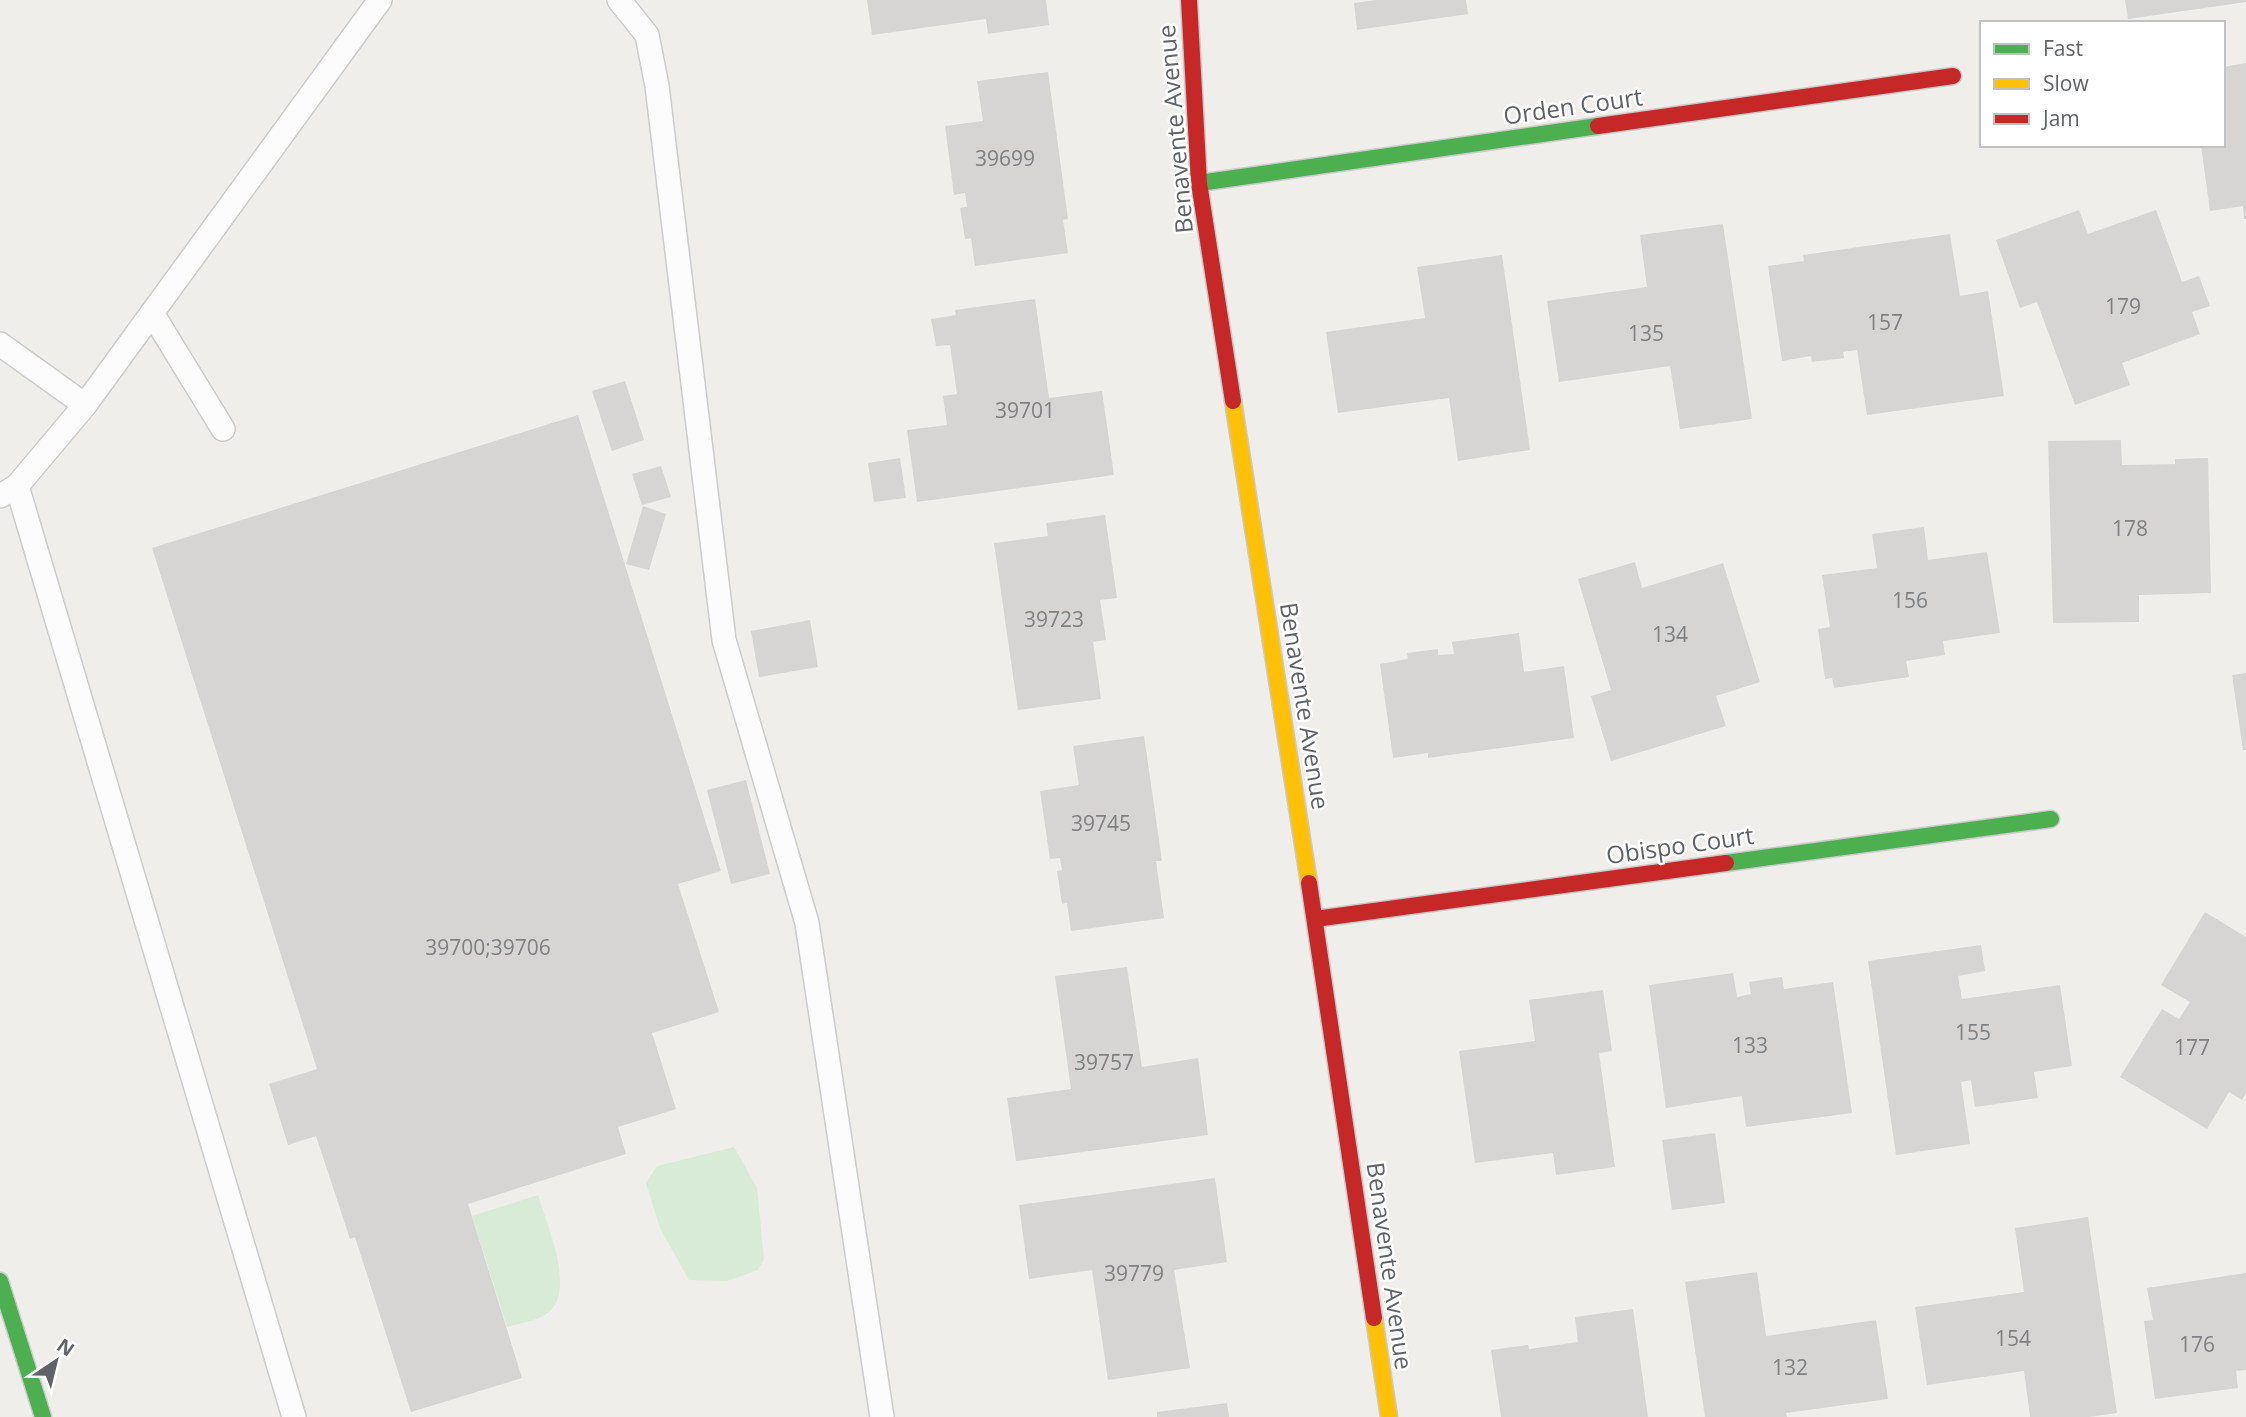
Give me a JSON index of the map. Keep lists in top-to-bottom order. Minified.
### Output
{"streets":{"street":["Orden Court","Benavente Avenue","Obispo Court"]},"crossings":[["Orden Court","Benavente Avenue"],["Benavente Avenue","Obispo Court"]],"house_numbers":["39699","179","157","135","39701","178","156","39723","134","39745","39700;39706","155","133","177","39757","39779","154","176","132"],"legend":["Fast","Slow","Jam"],"north":"top right"}
